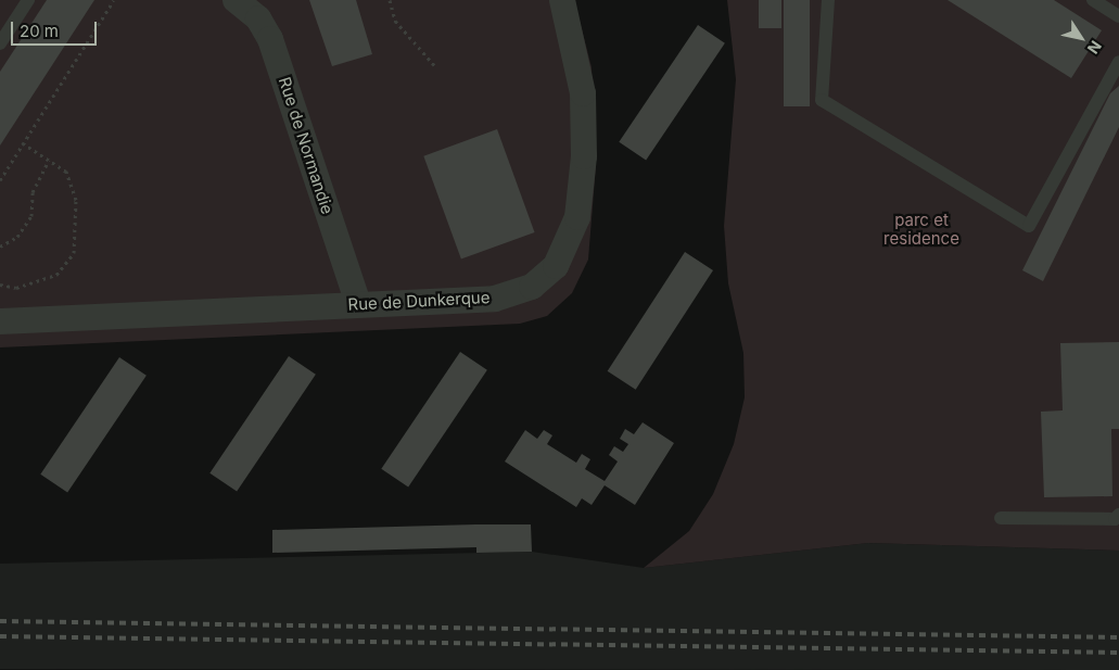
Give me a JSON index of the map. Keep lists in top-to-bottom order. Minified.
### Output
{"streets":{"street":["Rue de Normandie","Rue de Dunkerque"]},"crossings":[["Rue de Normandie","Rue de Dunkerque"]],"parks":["parc et residence"],"scale_bar":"20 m","north":"bottom right"}
